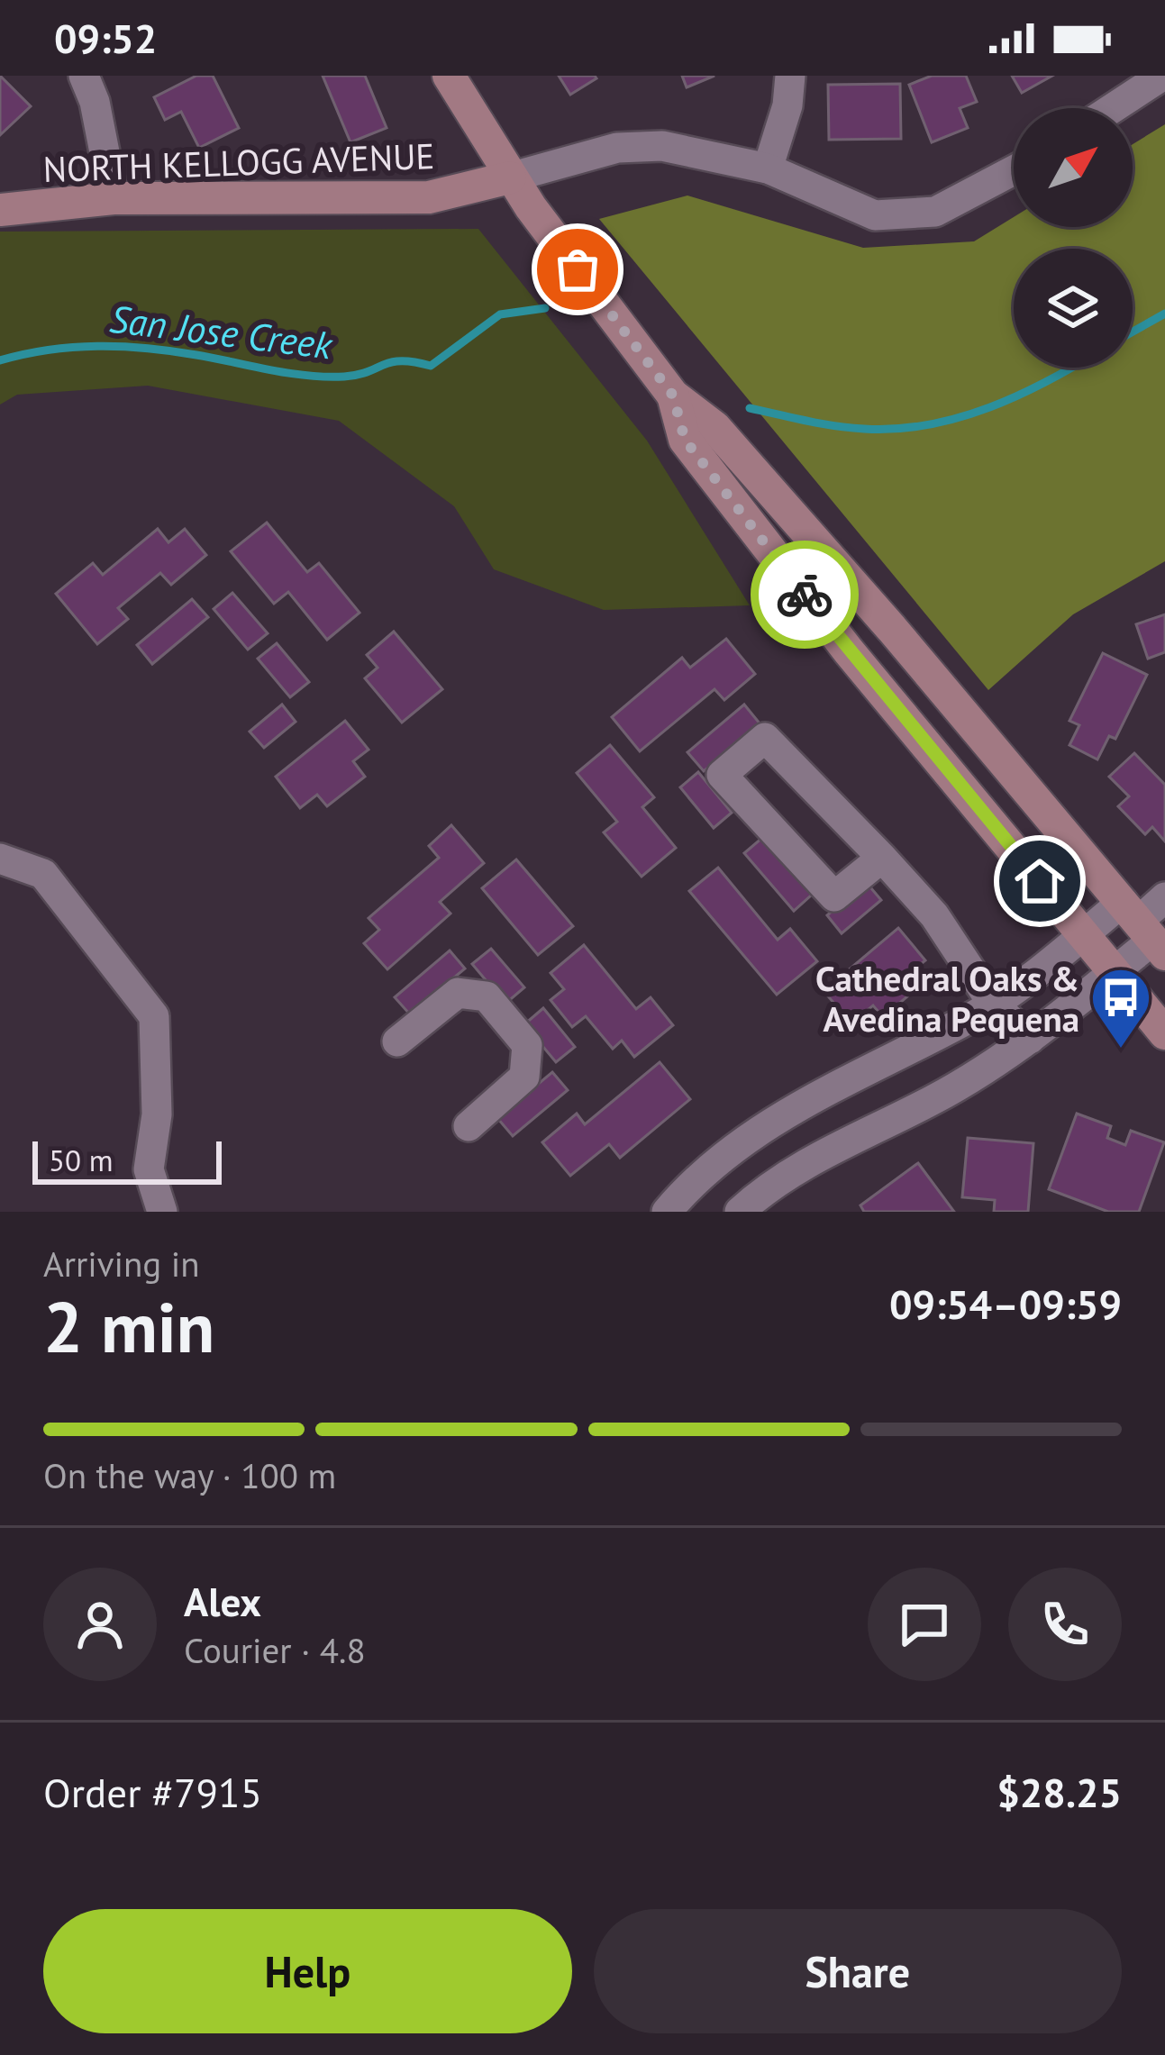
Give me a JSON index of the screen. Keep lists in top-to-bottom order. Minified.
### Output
{"streets":{"main road":["NORTH KELLOGG AVENUE"]},"water":["San Jose Creek"],"places":{"bus stop":["Cathedral Oaks & Avedina Pequena"]},"scale_bar":"50 m","north":"top right","page":{"status":"09:52","scale":"50 m","heading":["2 min","Arriving in","09:54–09:59"],"panel":["Alex","Courier · 4.8","Order #7915","$28.25"],"bar":"On the way · 100 m","buttons":["Help","Share"]}}
